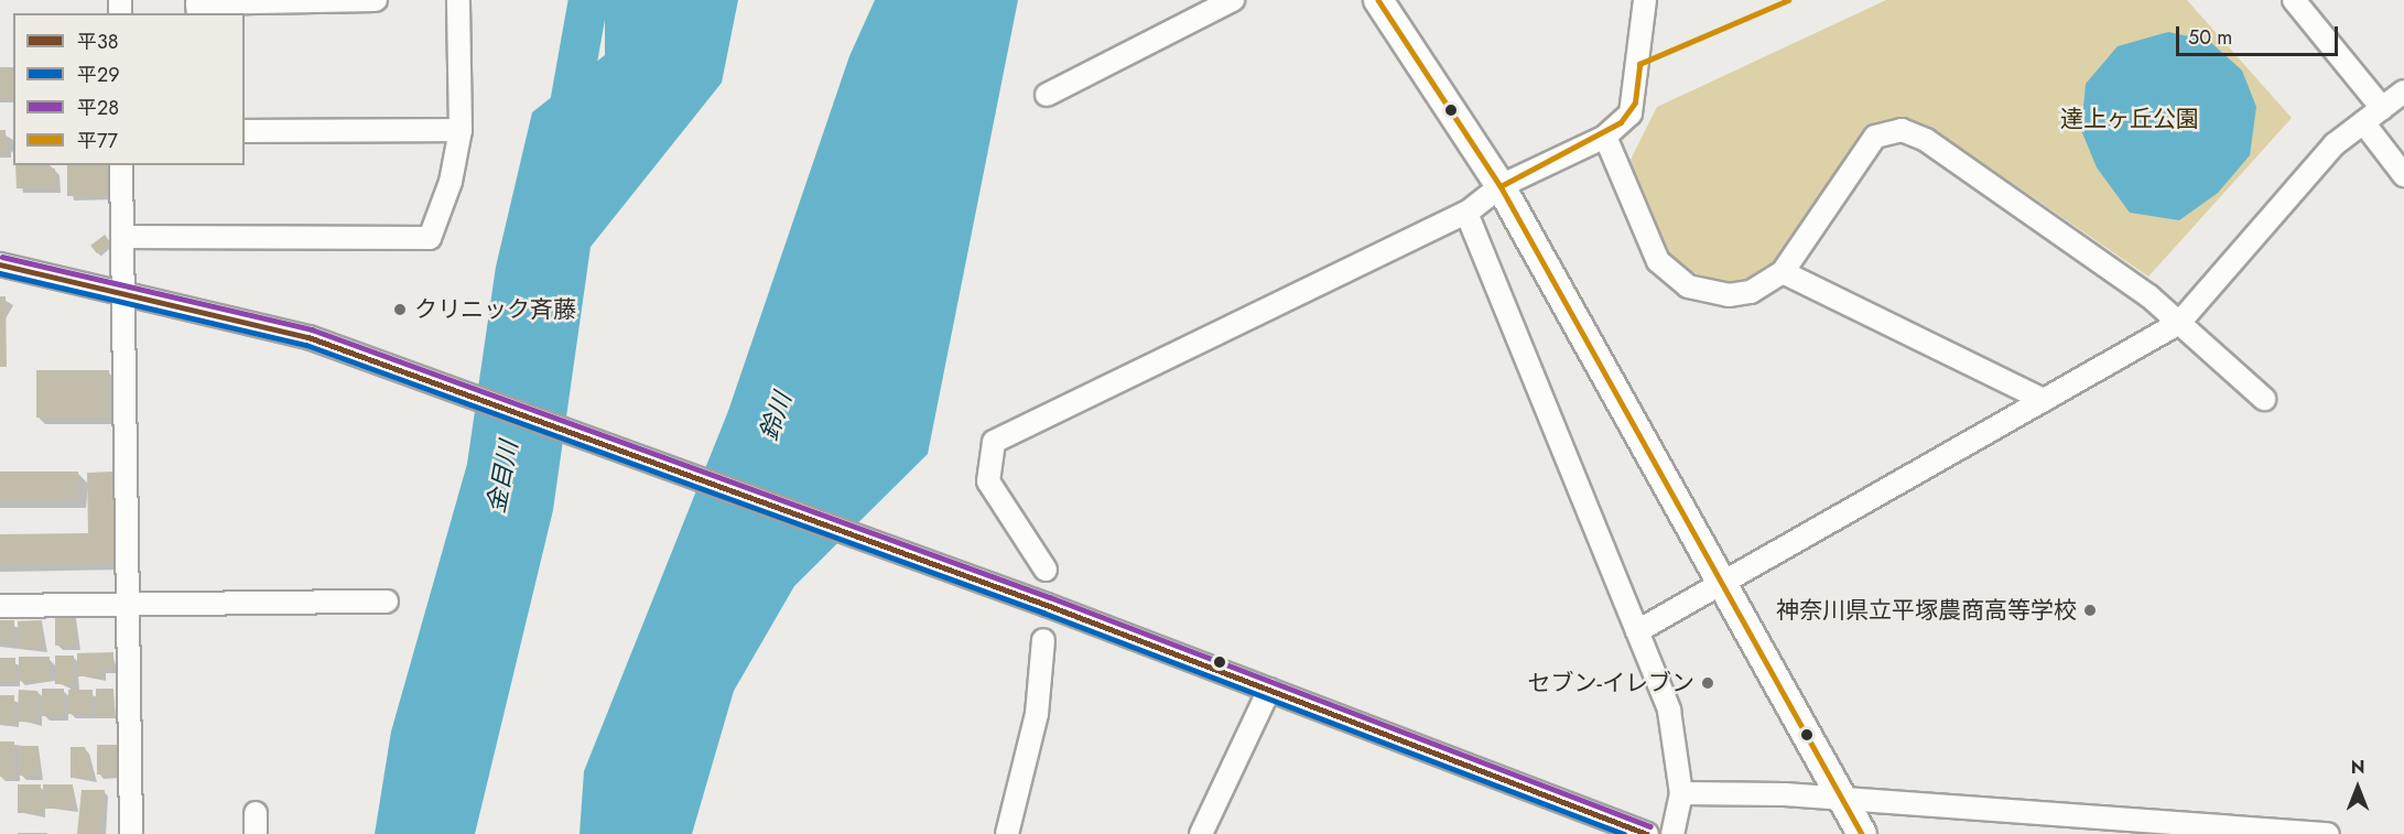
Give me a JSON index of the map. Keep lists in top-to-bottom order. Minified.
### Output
{"water":["鈴川","金目川"],"parks":["達上ヶ丘公園"],"places":["クリニック斉藤","神奈川県立平塚農商高等学校","セブン-イレブン"],"lines":["transit line 平77","transit line 平28","transit line 平38","transit line 平29"],"legend":["平38","平29","平28","平77"],"scale_bar":"50 m","north":"top"}
